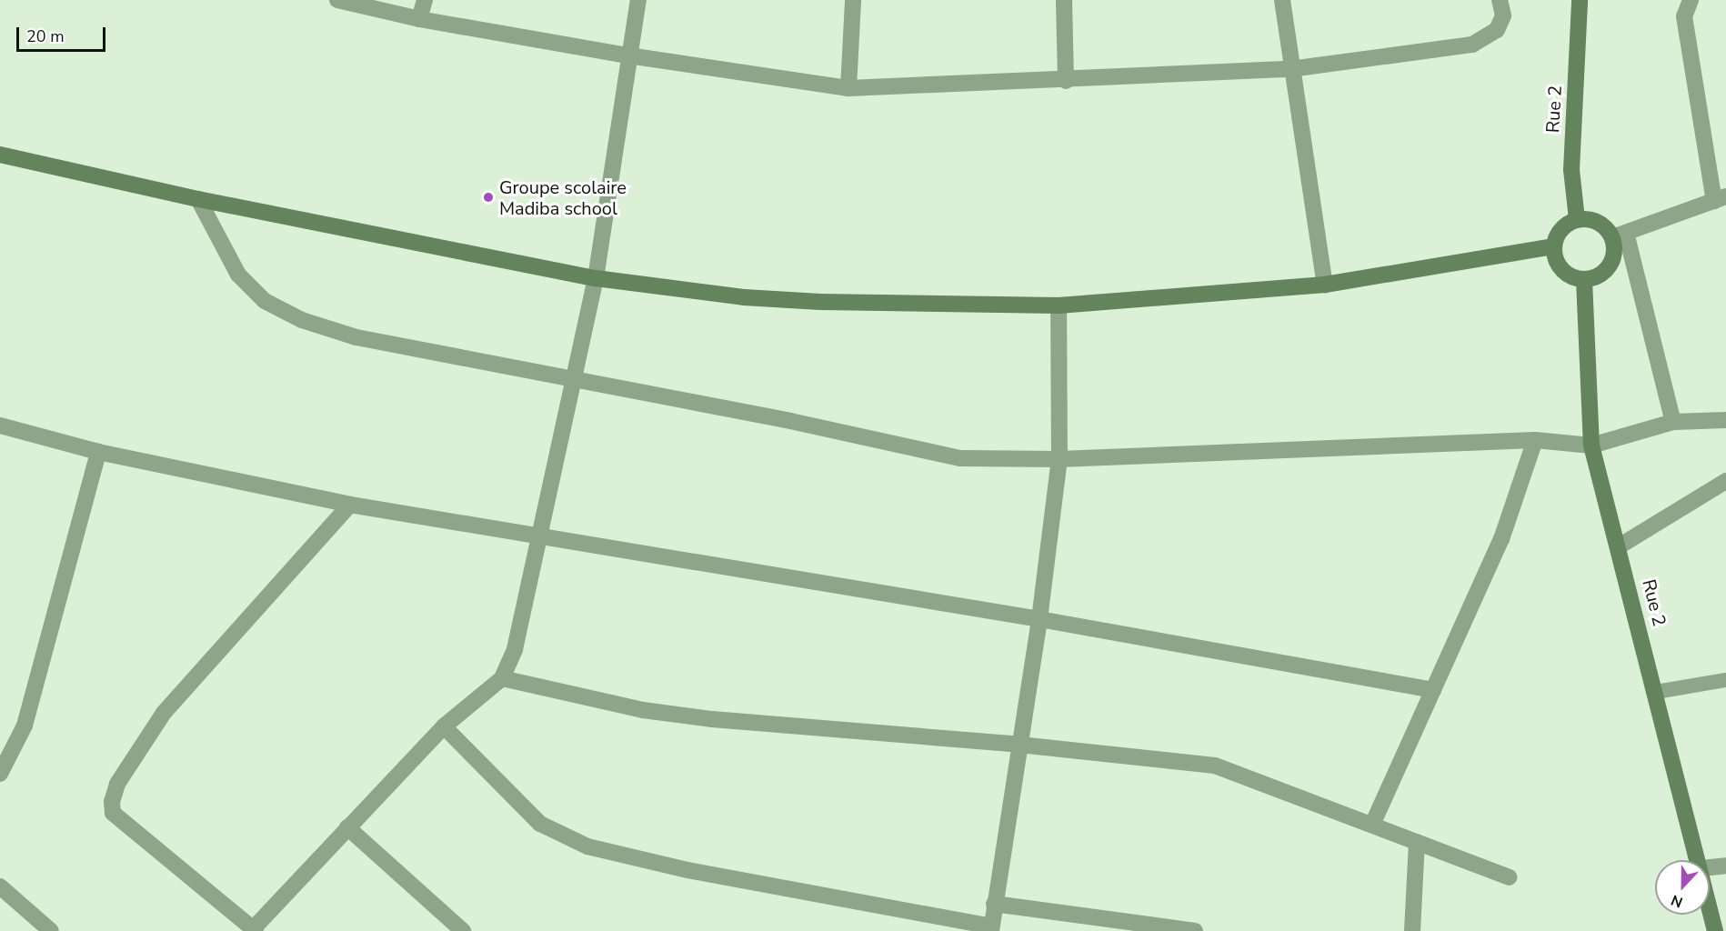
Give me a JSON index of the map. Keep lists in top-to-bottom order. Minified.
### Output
{"streets":{"street":["Rue 2"]},"places":["Groupe scolaire Madiba school"],"scale_bar":"20 m","north":"bottom"}
